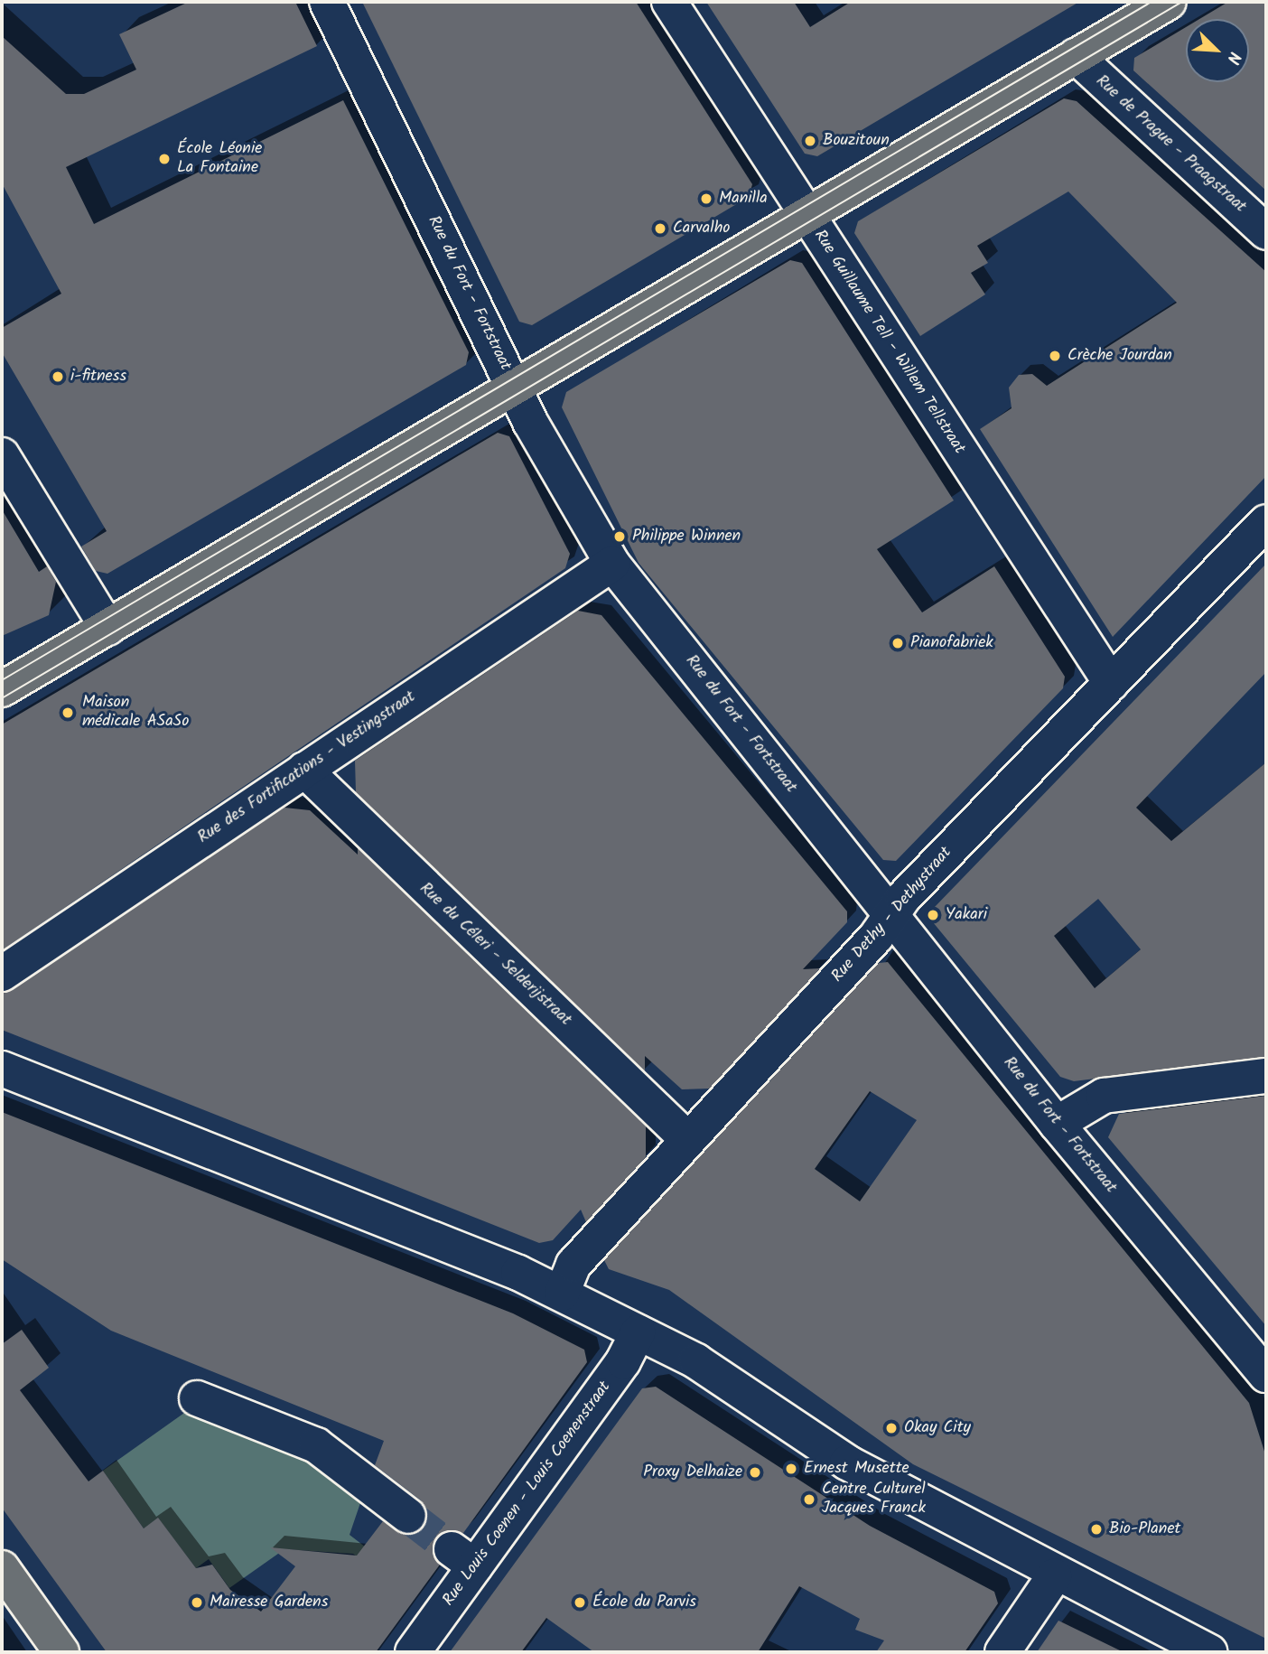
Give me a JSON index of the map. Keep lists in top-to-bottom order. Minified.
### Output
{"streets":{"street":["Rue de Prague - Praagstraat","Rue du Fort - Fortstraat","Rue Guillaume Tell - Willem Tellstraat","Rue des Fortifications - Vestingstraat","Rue Dethy - Dethystraat","Rue du Céleri - Selderijstraat","Rue Louis Coenen - Louis Coenenstraat"]},"crossings":[["Rue du Fort - Fortstraat","Rue des Fortifications - Vestingstraat"],["Rue du Fort - Fortstraat","Rue Dethy - Dethystraat"],["Rue Guillaume Tell - Willem Tellstraat","Rue Dethy - Dethystraat"],["Rue des Fortifications - Vestingstraat","Rue du Céleri - Selderijstraat"],["Rue Dethy - Dethystraat","Rue du Céleri - Selderijstraat"]],"places":["Bouzitoun","École Léonie La Fontaine","Manilla","Carvalho","Crèche Jourdan","i-fitness","Philippe Winnen","Pianofabriek","Maison médicale ASaSo","Yakari","Okay City","Ernest Musette","Proxy Delhaize","Centre Culturel Jacques Franck","Bio-Planet","Mairesse Gardens","École du Parvis"],"north":"bottom right"}
